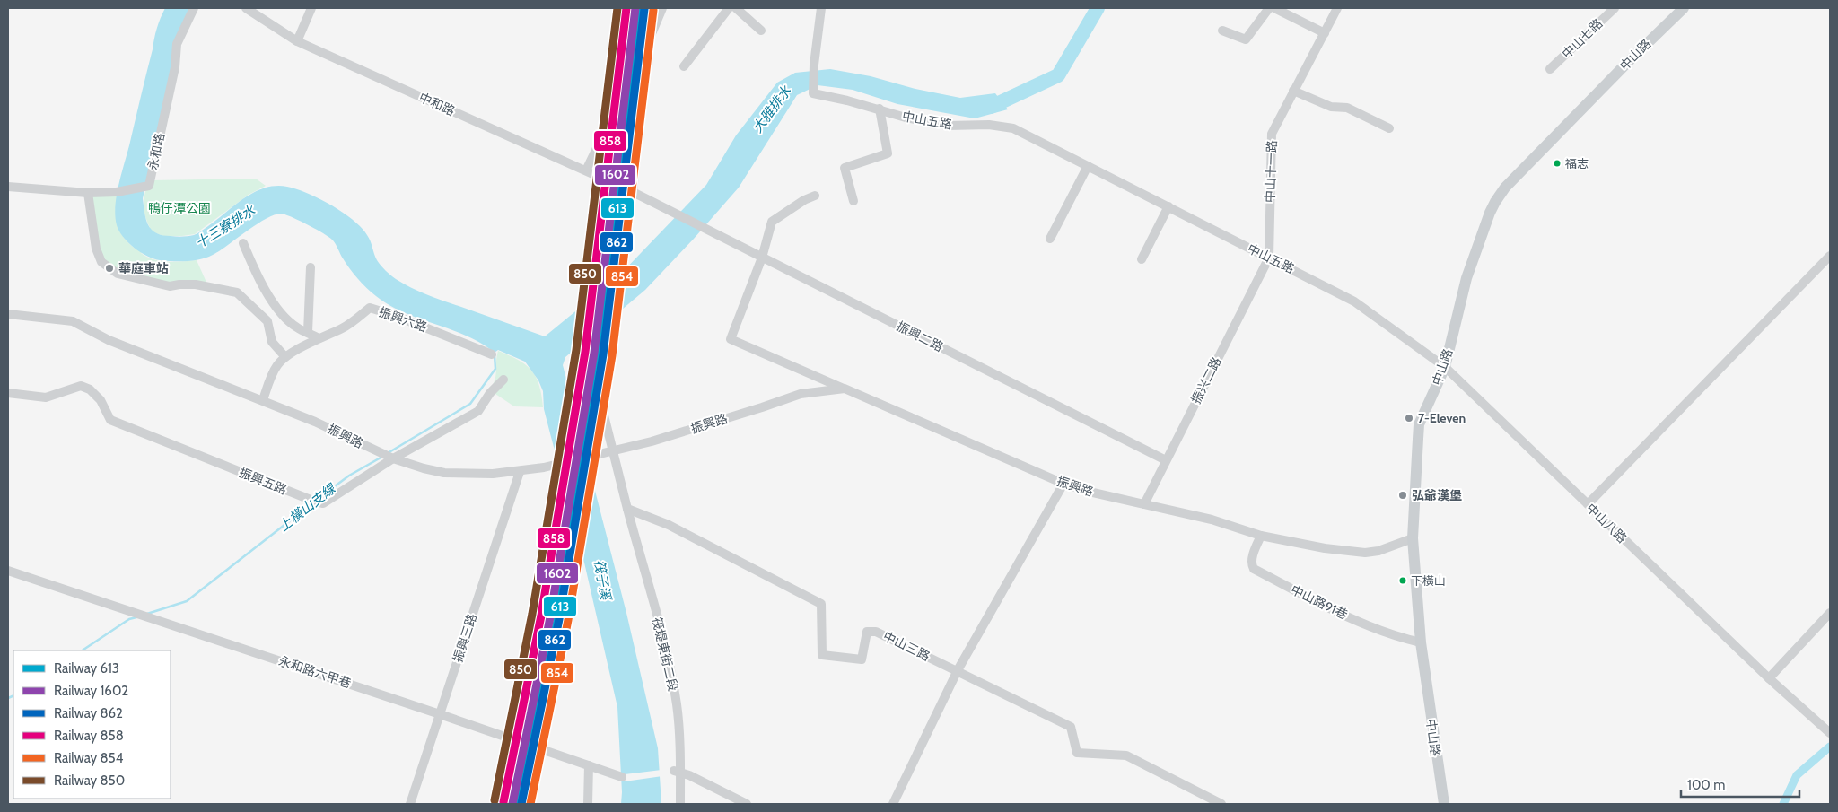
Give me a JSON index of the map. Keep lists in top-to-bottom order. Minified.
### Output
{"streets":{"main road":["中山路"],"street":["中山七路","中和路","中山五路","永和路","中山十一路","振興六路","振興二路","振兴二路","振興路","振興五路","中山八路","中山路91巷","振興三路","中山三路","筏堤東街二段","永和路六甲巷"]},"crossings":[["中山路","中山五路"],["中山路","振興路"],["中山路","中山八路"],["中山路","中山路91巷"],["中和路","振興二路"],["中山五路","中山十一路"],["中山五路","振兴二路"],["中山五路","中山八路"],["中山十一路","振兴二路"],["振興六路","振興路"],["振興二路","振兴二路"],["振兴二路","振興路"],["振興路","振興五路"],["振興路","中山路91巷"],["振興路","振興三路"],["振興三路","永和路六甲巷"],["中山三路","筏堤東街二段"]],"water":["大雅排水","十三寮排水","上橫山支線","筏子溪"],"parks":["鴨仔潭公園"],"places":["福志","華庭車站","7-Eleven","弘爺漢堡","下橫山"],"lines":["rail line 613","rail line 1602","rail line 858","rail line 850","rail line 862","rail line 854"],"legend":["Railway 613","Railway 1602","Railway 862","Railway 858","Railway 854","Railway 850"],"scale_bar":"100 m"}
